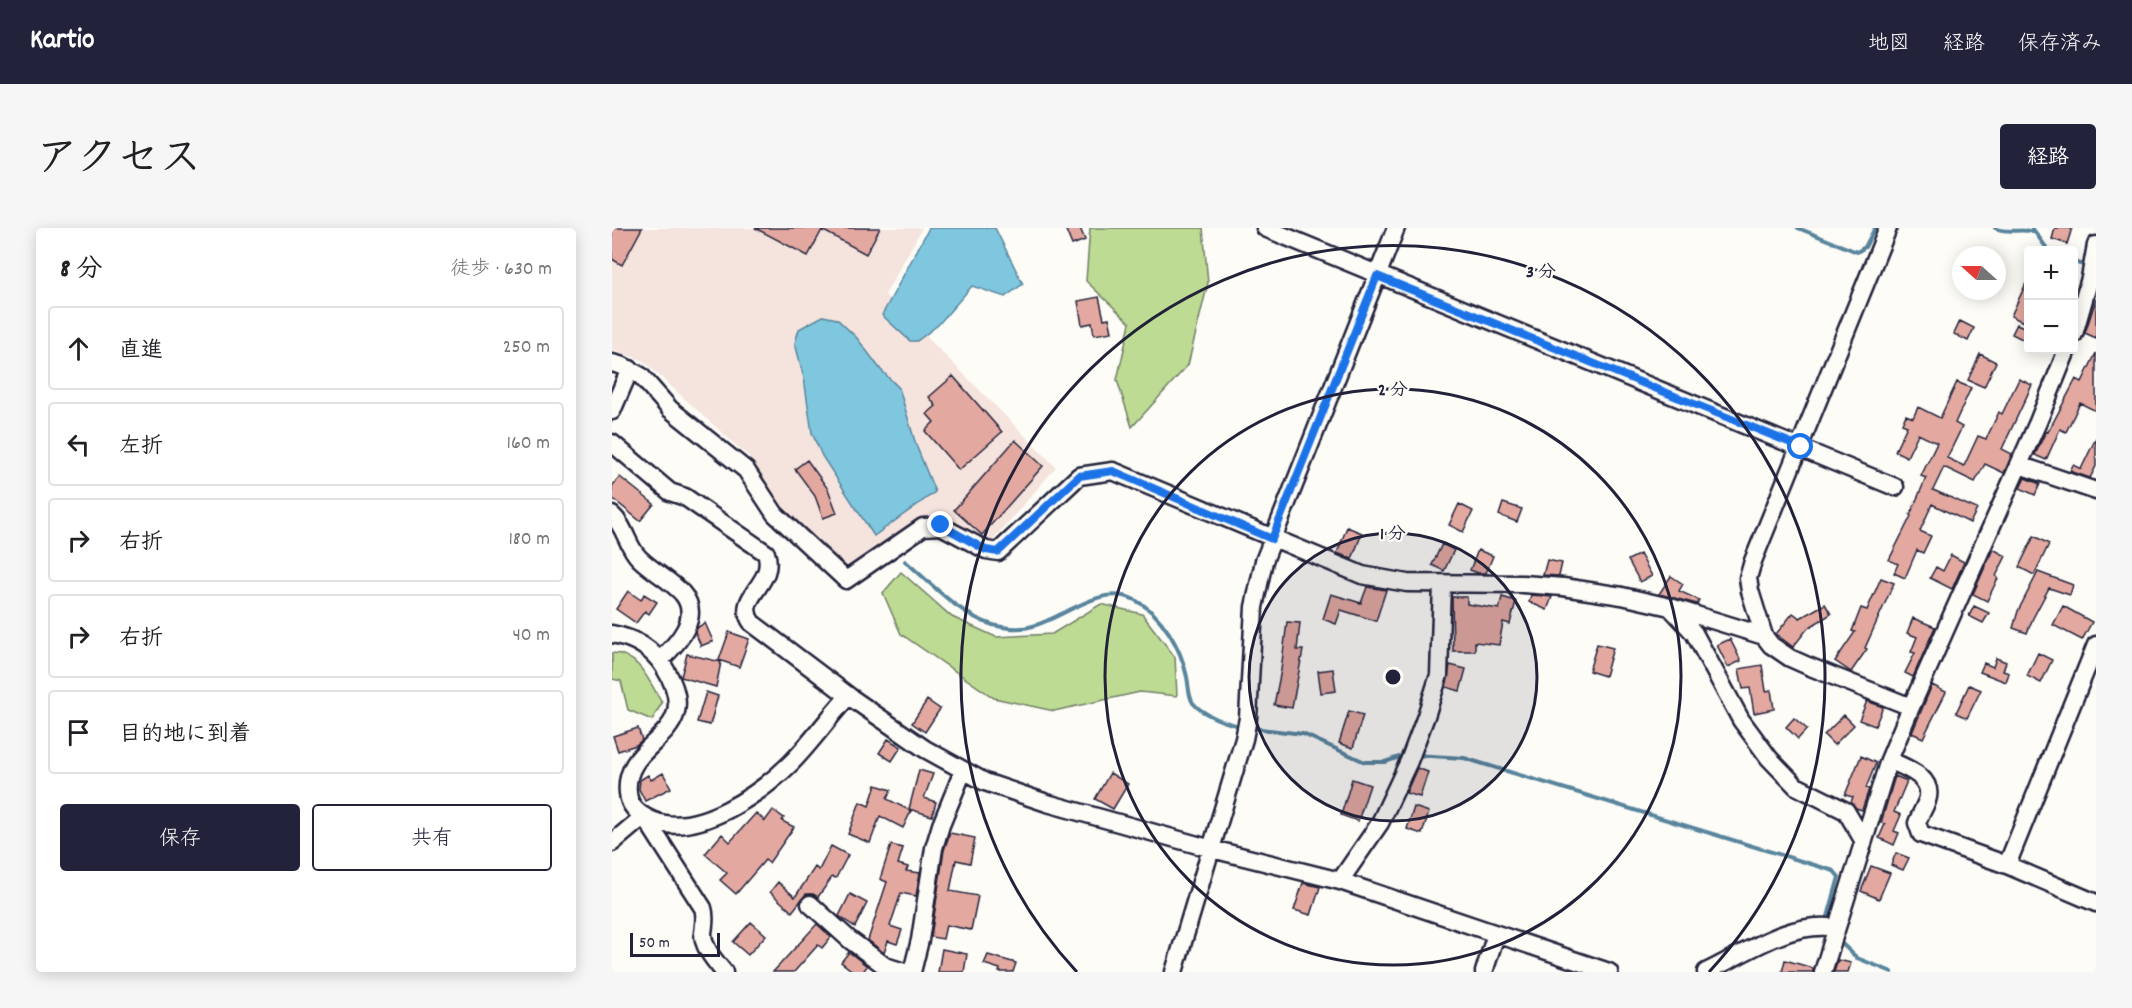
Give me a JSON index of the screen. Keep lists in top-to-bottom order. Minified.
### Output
{"scale_bar":"50 m","north":"left","page":{"header":"Kartio","nav":["地図","経路","保存済み"],"title":"アクセス","buttons":["経路",["保存","共有"]],"heading":["8 分","徒歩 · 630 m"],"map_buttons":["+","−"],"list":[["直進","250 m"],["左折","160 m"],["右折","180 m"],["右折","40 m"],"目的地に到着"],"scale":"50 m"},"rings":["3 分","2 分","1 分"]}
